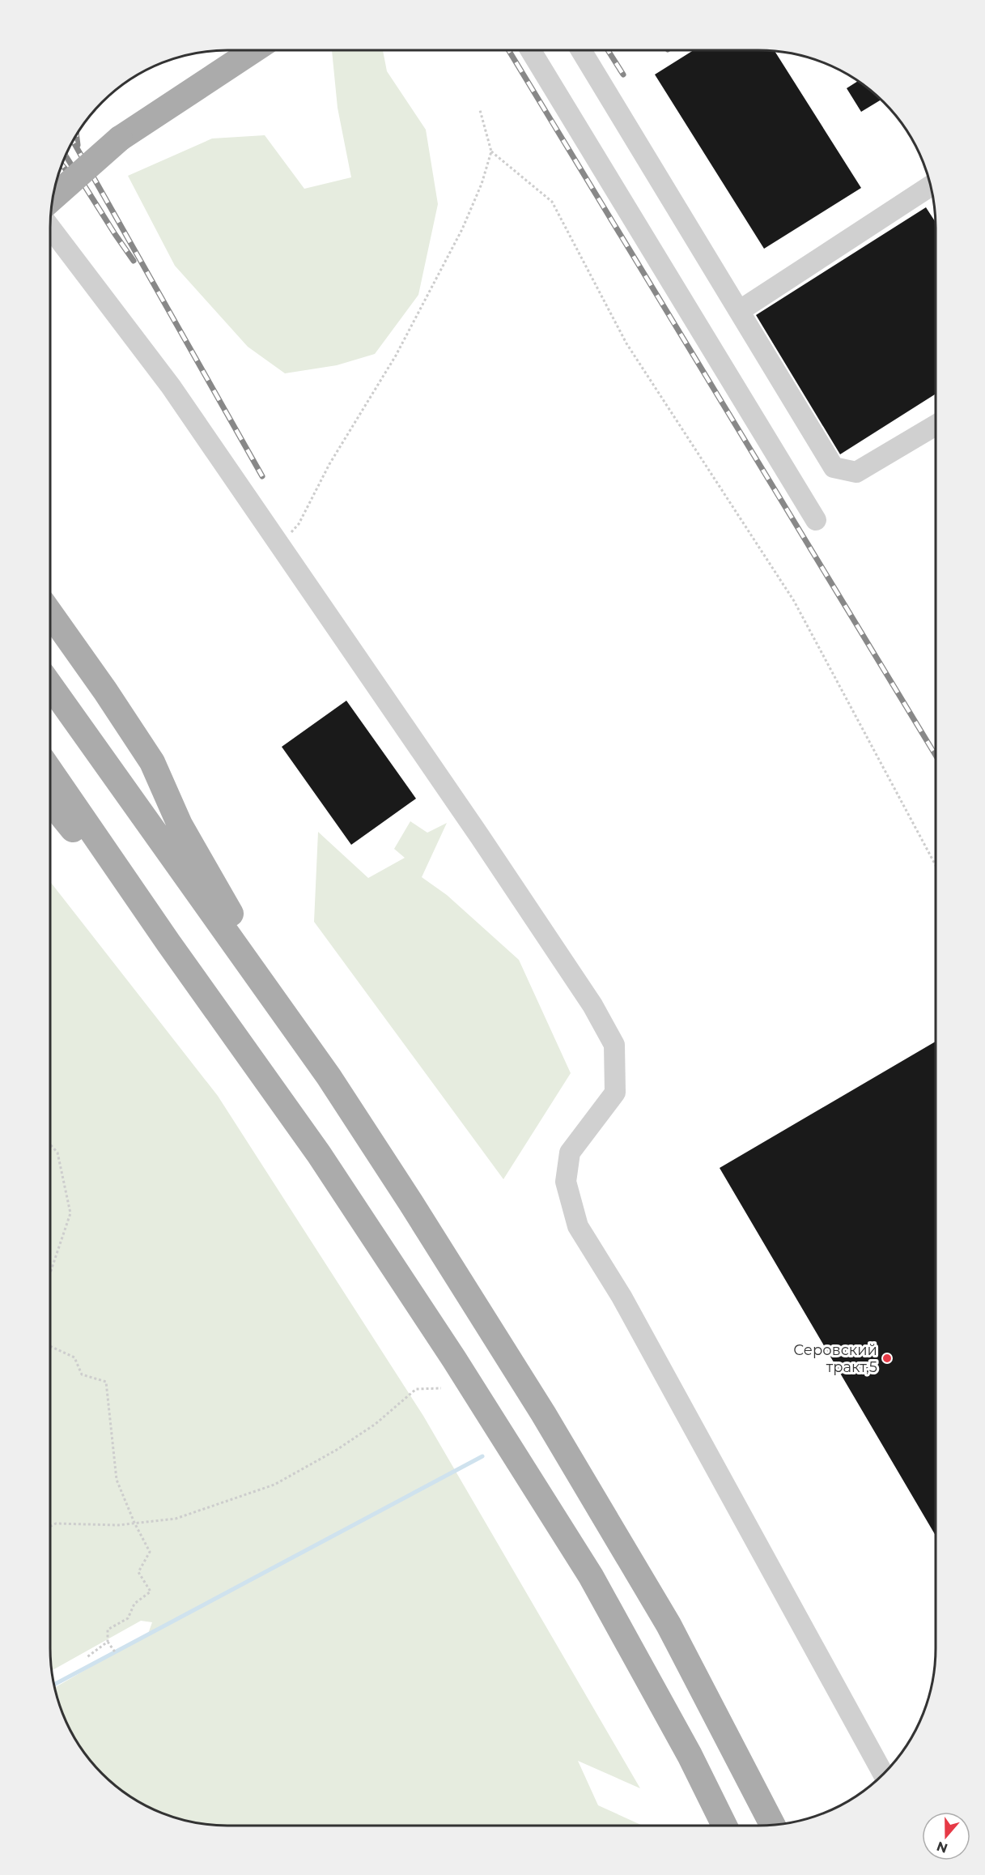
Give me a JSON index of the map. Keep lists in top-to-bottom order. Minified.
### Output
{"places":["Серовский тракт,5"],"north":"bottom"}
